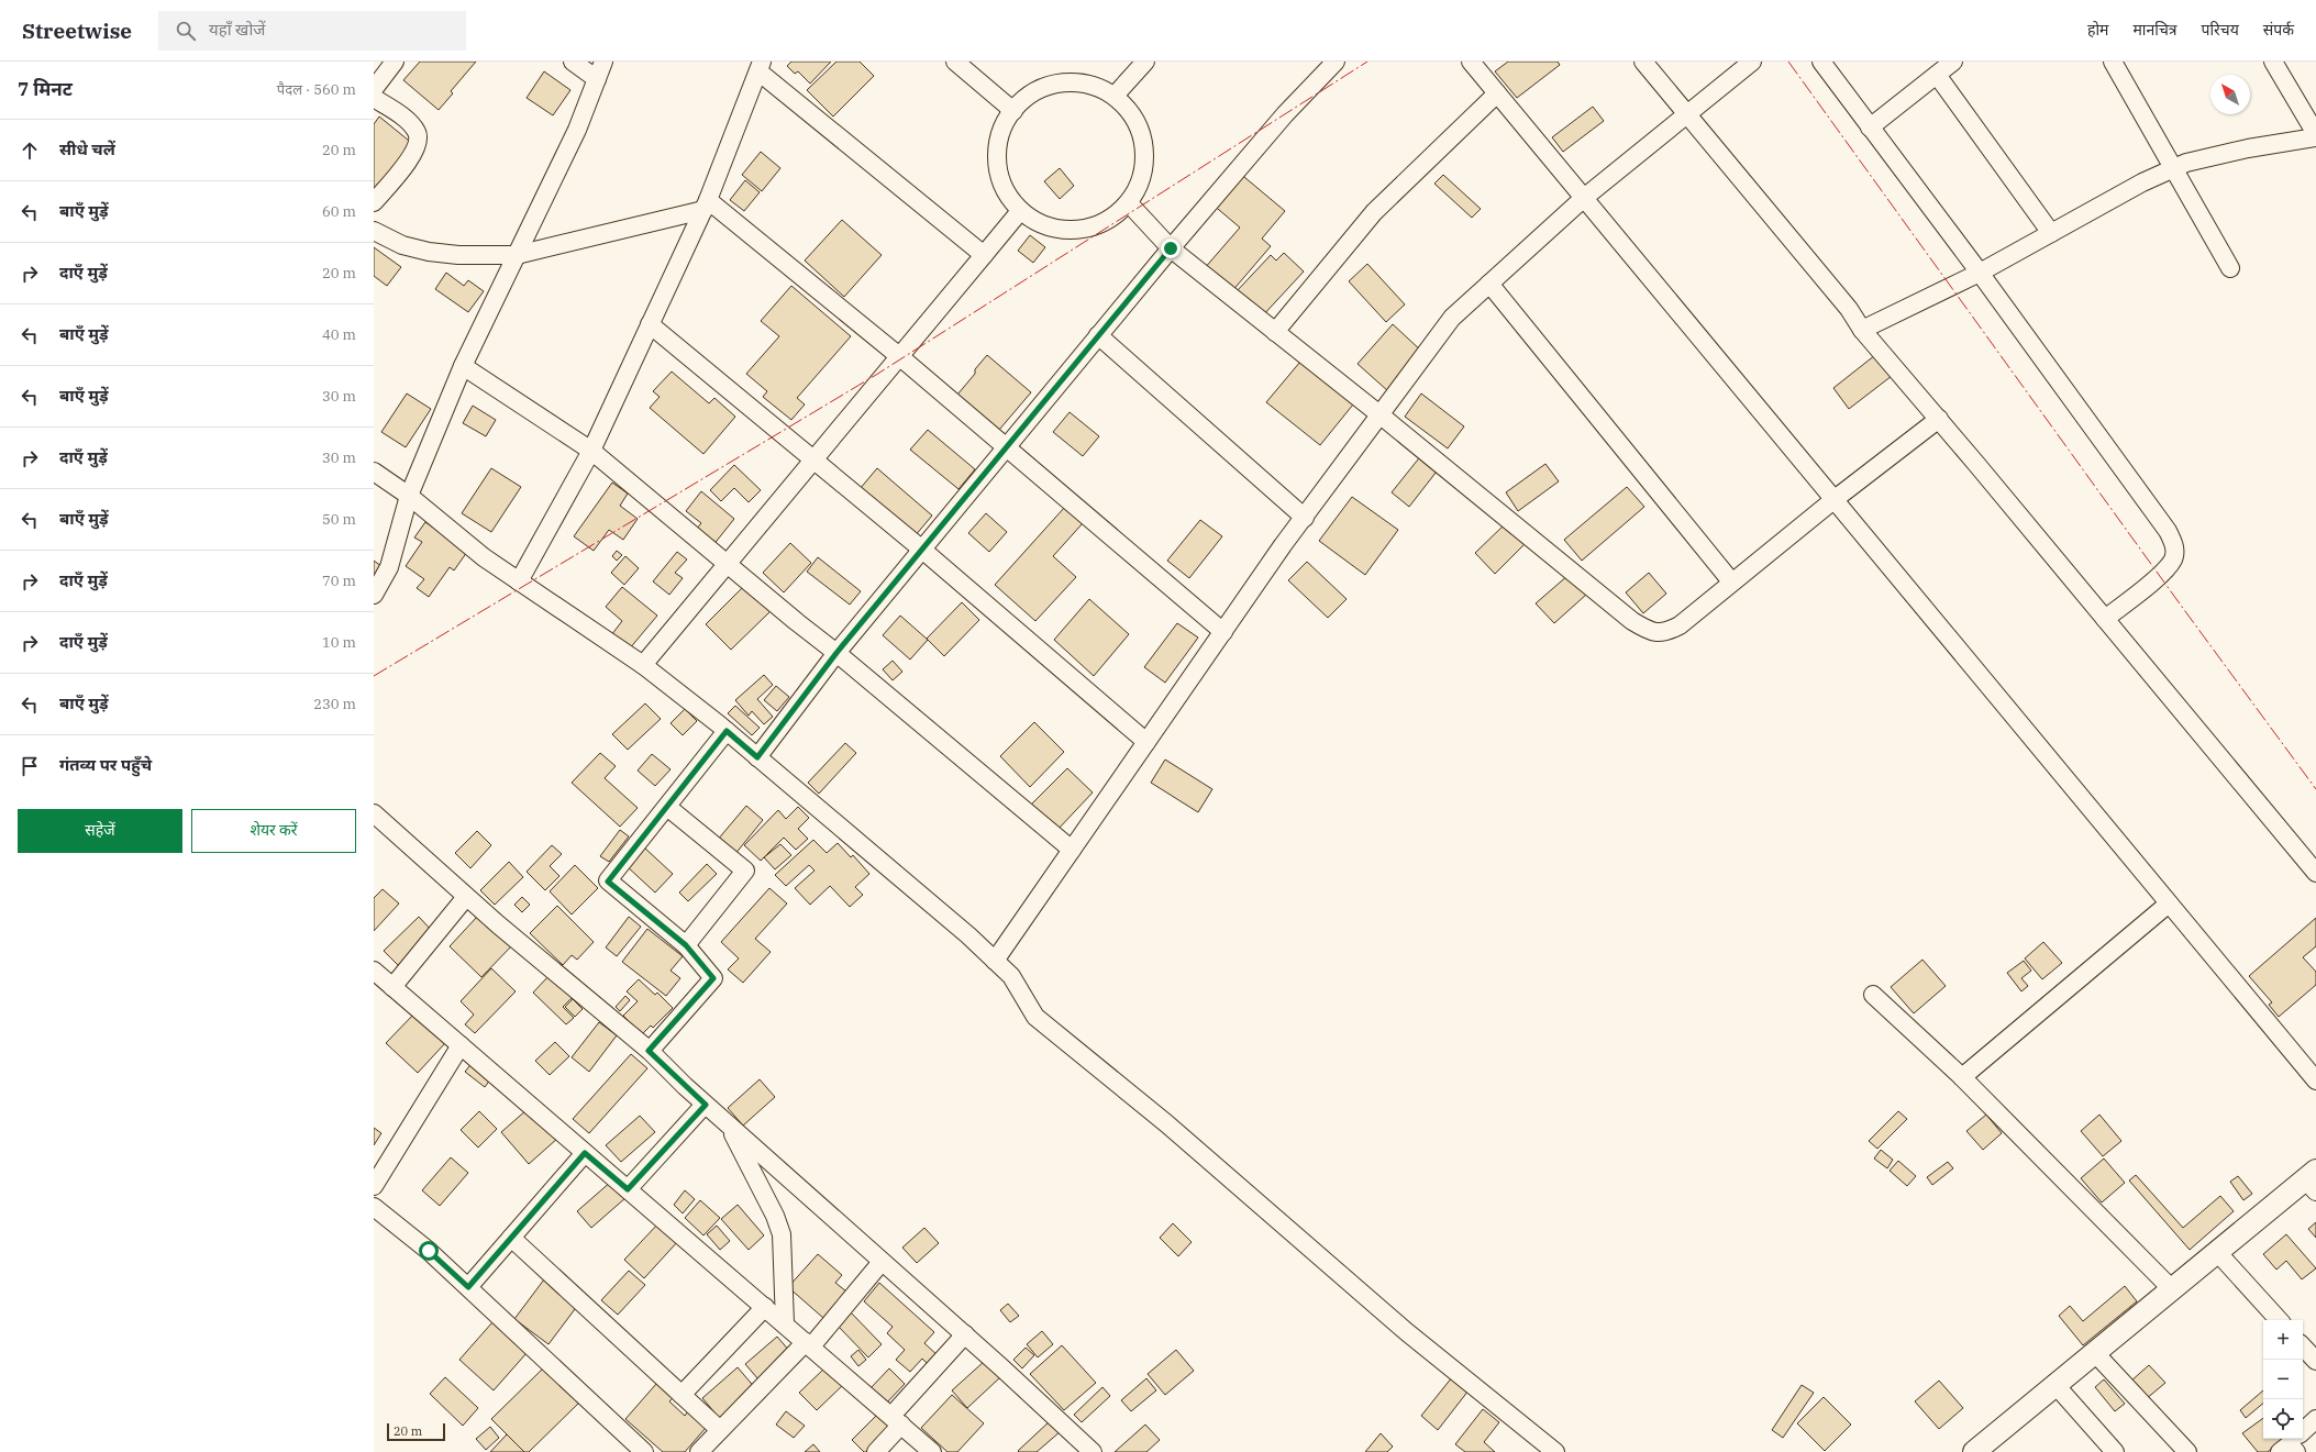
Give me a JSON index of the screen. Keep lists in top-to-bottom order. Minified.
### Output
{"scale_bar":"20 m","north":"top left","page":{"header":"Streetwise","search":"यहाँ खोजें","nav":["होम","मानचित्र","परिचय","संपर्क"],"heading":["7 मिनट","पैदल · 560 m"],"list":[["सीधे चलें","20 m"],["बाएँ मुड़ें","60 m"],["दाएँ मुड़ें","20 m"],["बाएँ मुड़ें","40 m"],["बाएँ मुड़ें","30 m"],["दाएँ मुड़ें","30 m"],["बाएँ मुड़ें","50 m"],["दाएँ मुड़ें","70 m"],["दाएँ मुड़ें","10 m"],["बाएँ मुड़ें","230 m"],"गंतव्य पर पहुँचे"],"buttons":["सहेजें","शेयर करें"],"map_buttons":["+","−"],"scale":"20 m"}}
